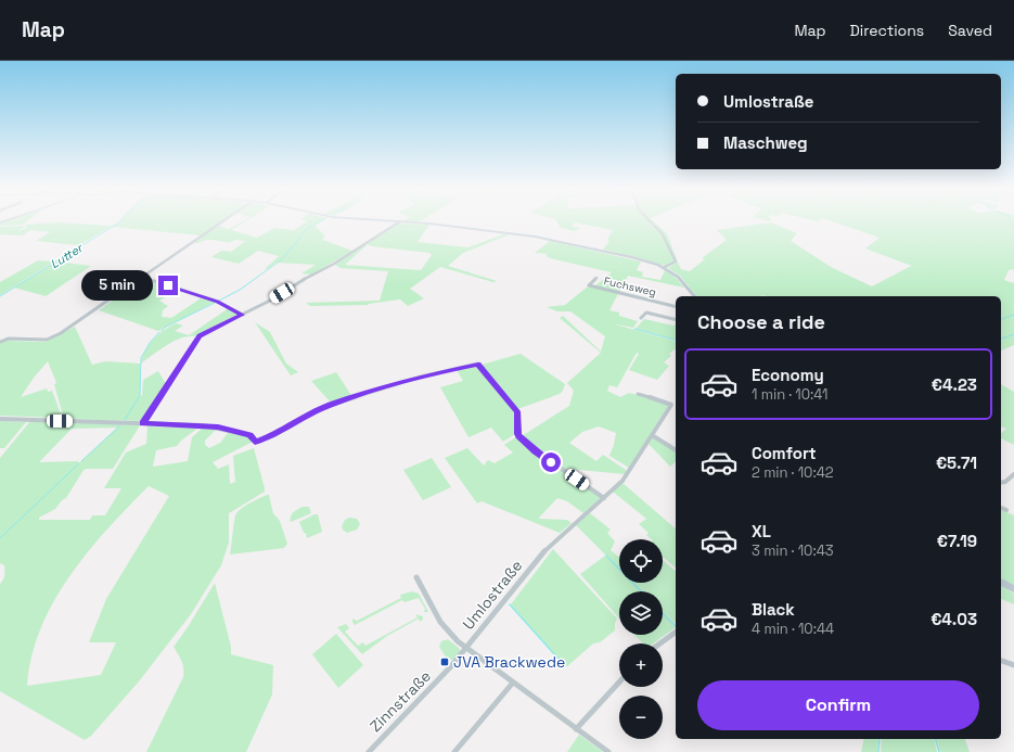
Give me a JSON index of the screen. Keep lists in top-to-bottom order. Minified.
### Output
{"streets":{"street":["Fuchsweg","Umlostraße","Zinnstraße"]},"crossings":[["Umlostraße","Zinnstraße"]],"water":["Lutter"],"places":{"transit":["JVA Brackwede"]},"page":{"header":"Map","nav":["Map","Directions","Saved"],"banner":["Umlostraße","Maschweg"],"bubble":"5 min","heading":"Choose a ride","list":[{"name":"Economy","note":"1 min · 10:41","value":"€4.23"},{"name":"Comfort","note":"2 min · 10:42","value":"€5.71"},{"name":"XL","note":"3 min · 10:43","value":"€7.19"},{"name":"Black","note":"4 min · 10:44","value":"€4.03"}],"map_buttons":["+","−"],"buttons":"Confirm"}}
